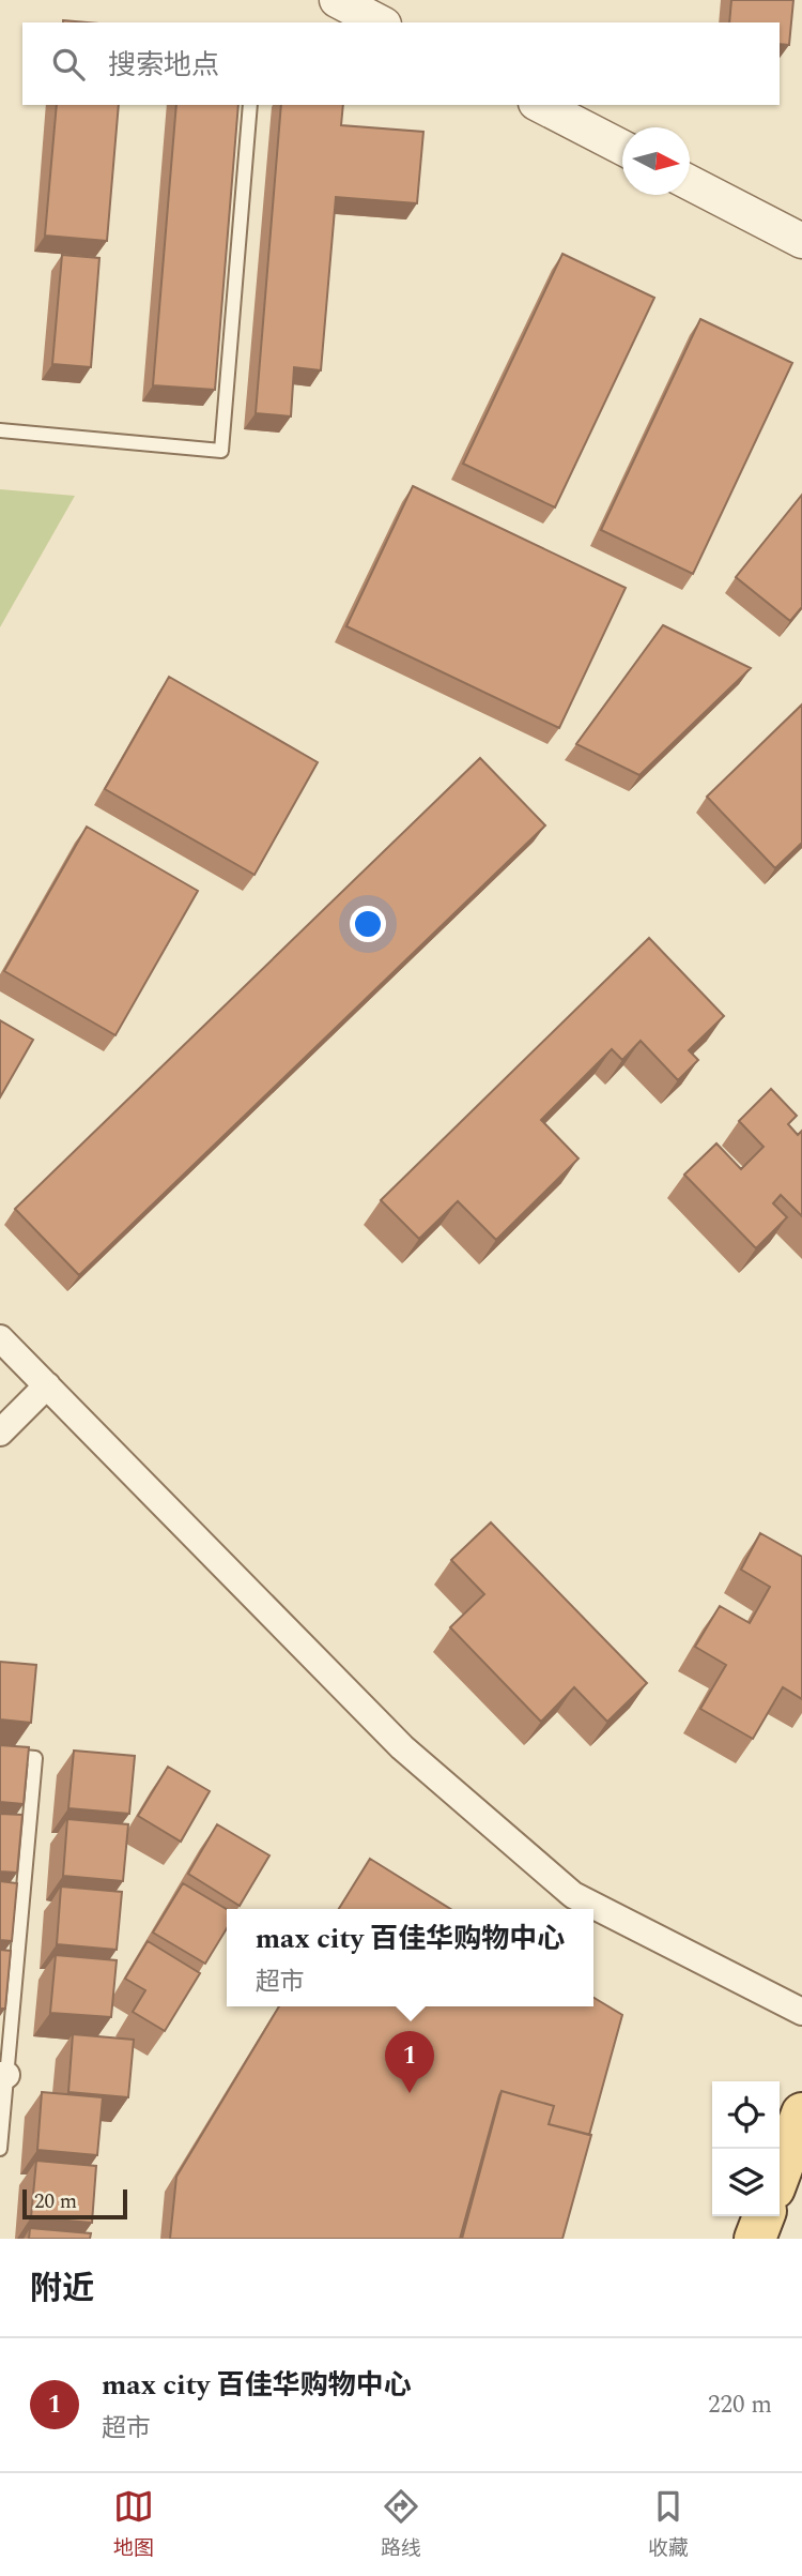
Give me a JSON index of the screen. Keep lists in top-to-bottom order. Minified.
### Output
{"scale_bar":"20 m","north":"right","page":{"search":"搜索地点","popup":["max city 百佳华购物中心","超市"],"pins":"1","scale":"20 m","heading":"附近","list":[{"mark":"1","name":"max city 百佳华购物中心","note":"超市","value":"220 m"}],"nav":["地图","路线","收藏"]}}
